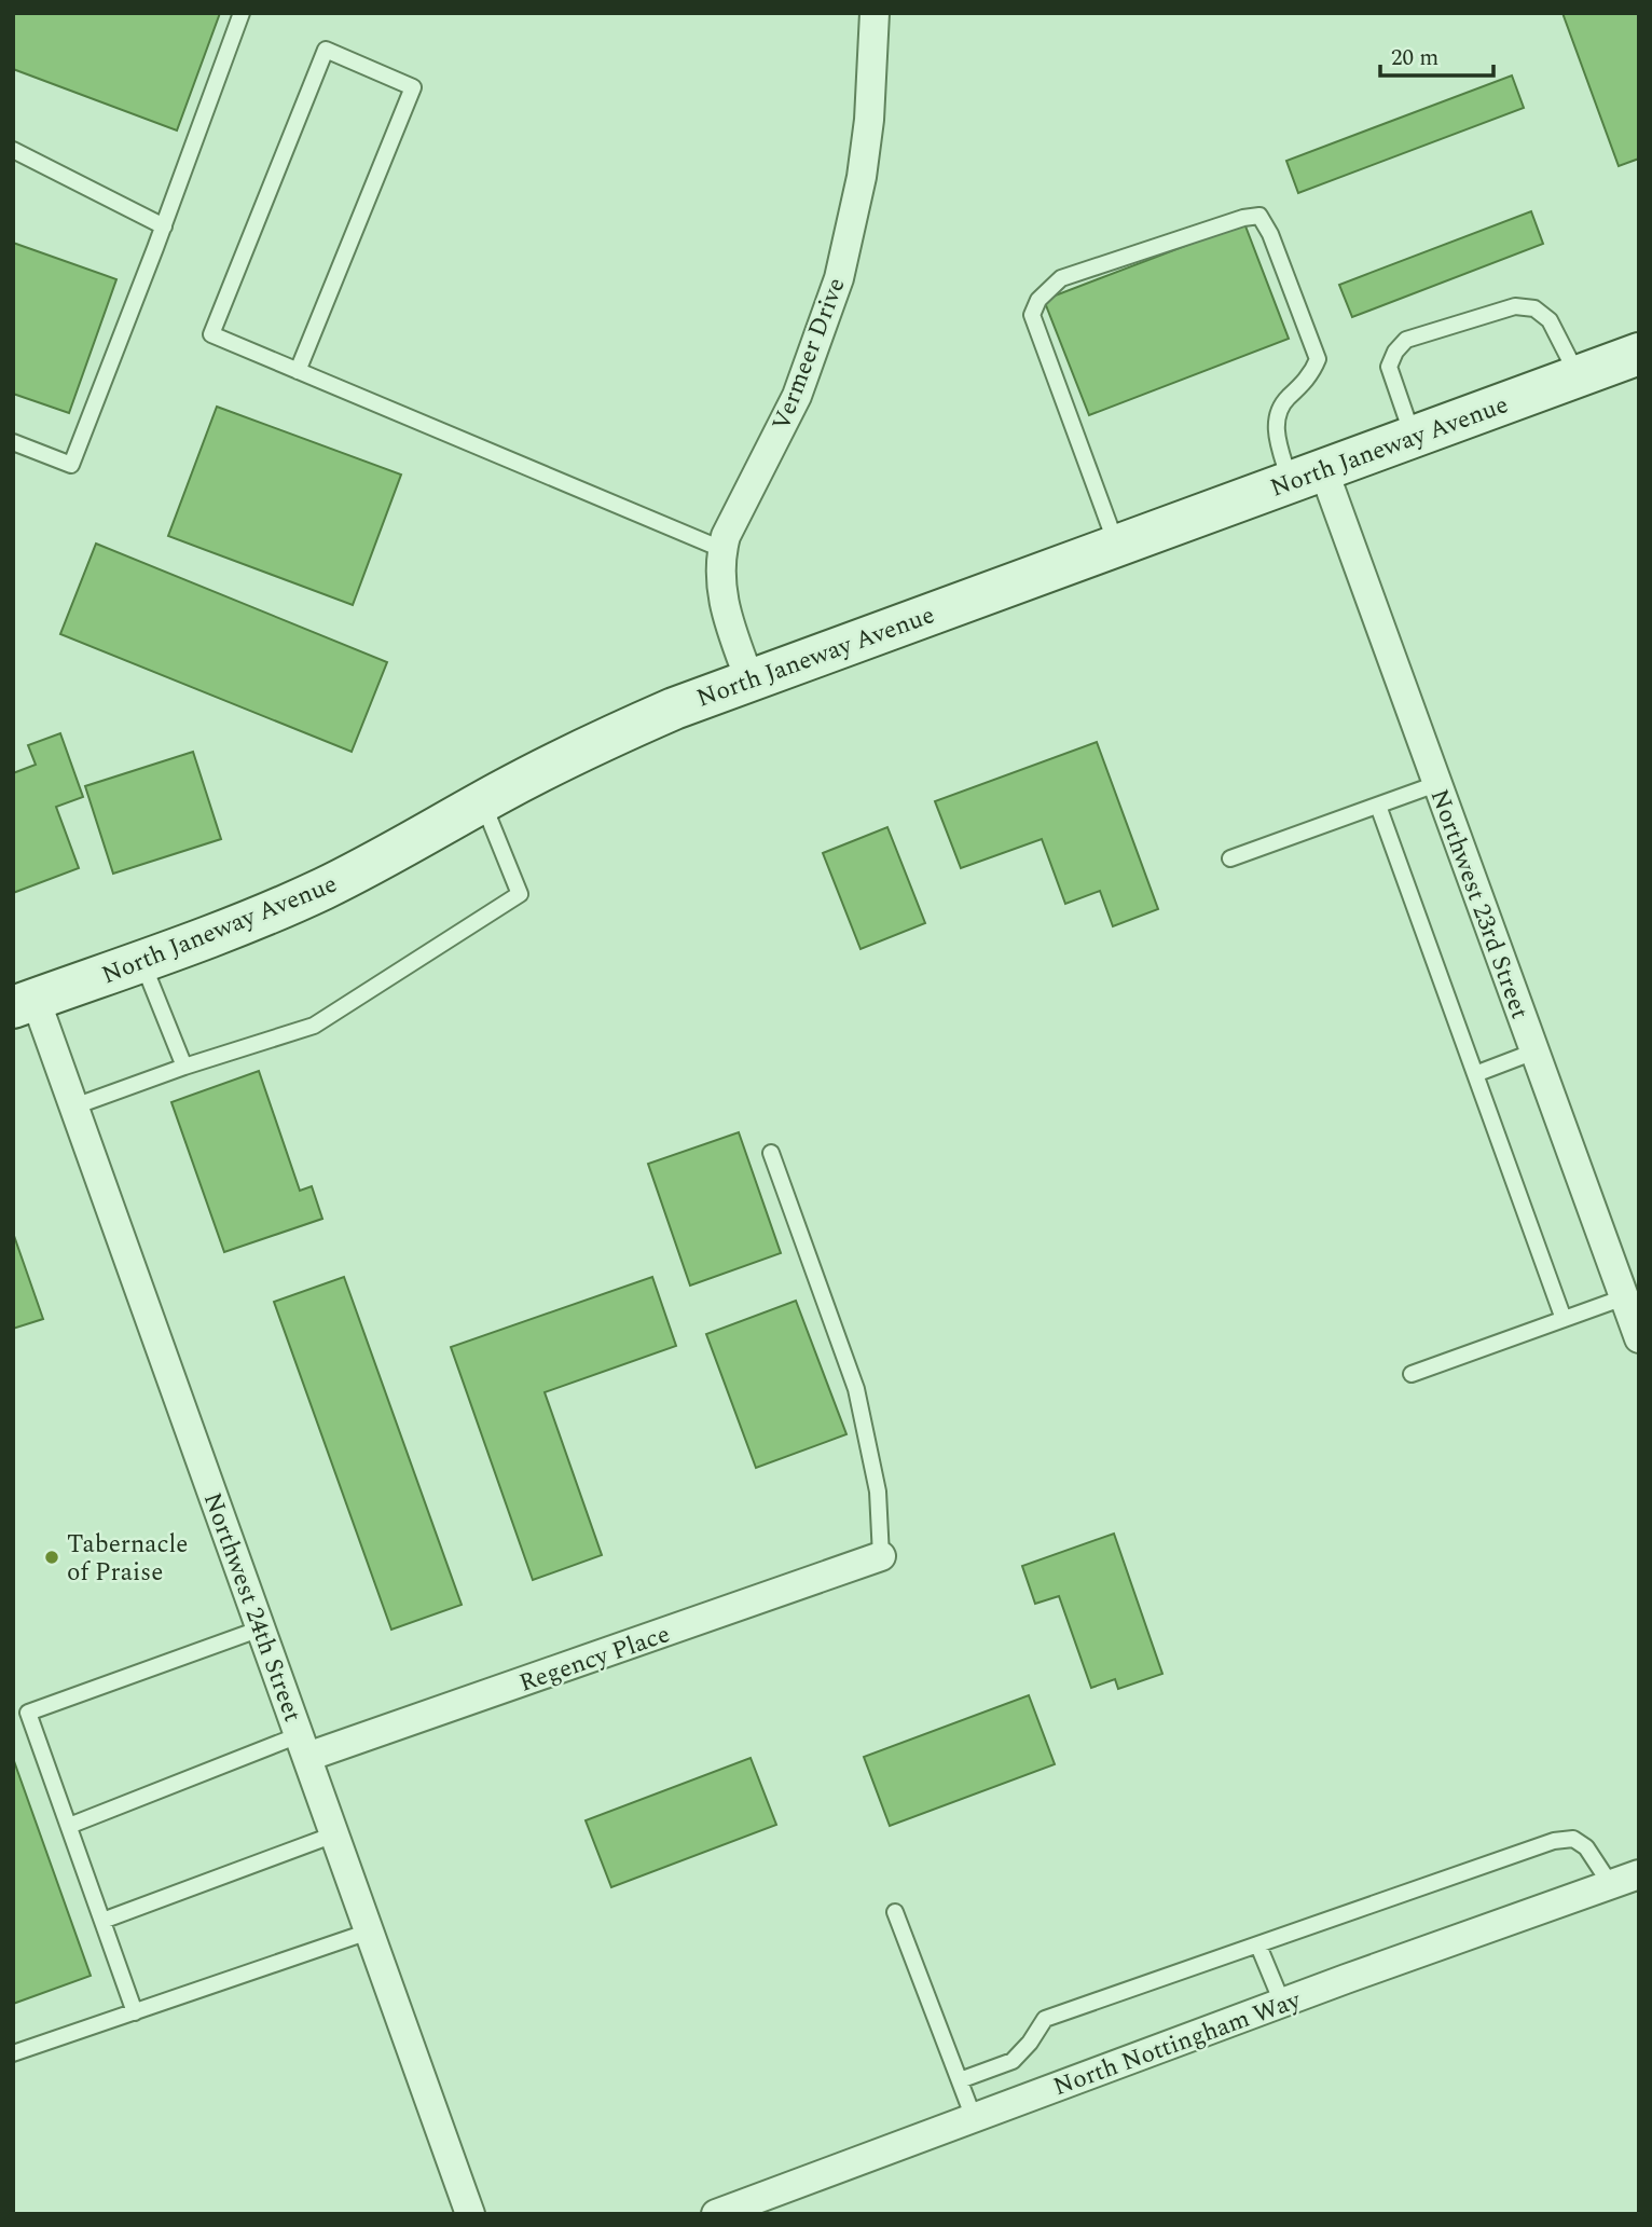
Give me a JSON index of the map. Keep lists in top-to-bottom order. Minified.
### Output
{"streets":{"main road":["North Janeway Avenue"],"street":["Vermeer Drive","Northwest 23rd Street","Northwest 24th Street","Regency Place","North Nottingham Way"]},"crossings":[["Vermeer Drive","North Janeway Avenue"],["North Janeway Avenue","Northwest 23rd Street"],["North Janeway Avenue","Northwest 24th Street"],["Northwest 24th Street","Regency Place"]],"places":["Tabernacle of Praise"],"scale_bar":"20 m"}
